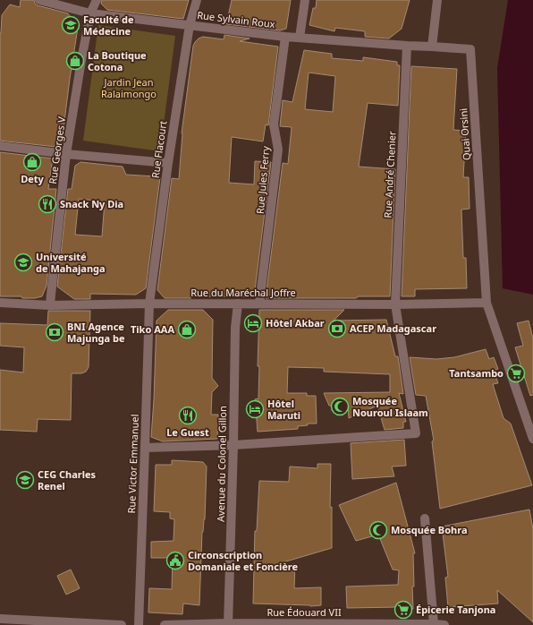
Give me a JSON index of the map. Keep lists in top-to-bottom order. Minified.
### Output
{"streets":{"street":["Rue Sylvain Roux","Quai Orsini","Rue Flacourt","Rue Georges V","Rue André Chenier","Rue Jules Ferry","Rue du Maréchal Joffre","Rue Victor Emmanuel","Avenue du Colonel Gillon","Rue Édouard VII"]},"crossings":[["Rue Sylvain Roux","Quai Orsini"],["Rue Sylvain Roux","Rue Flacourt"],["Rue Sylvain Roux","Rue Georges V"],["Rue Sylvain Roux","Rue André Chenier"],["Rue Sylvain Roux","Rue Jules Ferry"],["Quai Orsini","Rue du Maréchal Joffre"],["Rue Flacourt","Rue du Maréchal Joffre"],["Rue Flacourt","Rue Victor Emmanuel"],["Rue Georges V","Rue du Maréchal Joffre"],["Rue André Chenier","Rue du Maréchal Joffre"],["Rue André Chenier","Avenue du Colonel Gillon"],["Rue Jules Ferry","Rue du Maréchal Joffre"],["Rue du Maréchal Joffre","Rue Victor Emmanuel"],["Rue du Maréchal Joffre","Avenue du Colonel Gillon"],["Avenue du Colonel Gillon","Rue Édouard VII"]],"parks":["Jardin Jean Ralaimongo"],"places":{"school or university":["Faculté de Médecine","Université de Mahajanga","CEG Charles Renel"],"shop":["La Boutique Cotona","Dety","Tiko AAA"],"restaurant":["Snack Ny Dia","Le Guest"],"hotel":["Hôtel Akbar","Hôtel Maruti"],"bank":["ACEP Madagascar","BNI Agence Majunga be"],"supermarket":["Tantsambo","Épicerie Tanjona"],"mosque":["Mosquée Nouroul Islaam","Mosquée Bohra"],"public building":["Circonscription Domaniale et Foncière"]}}
